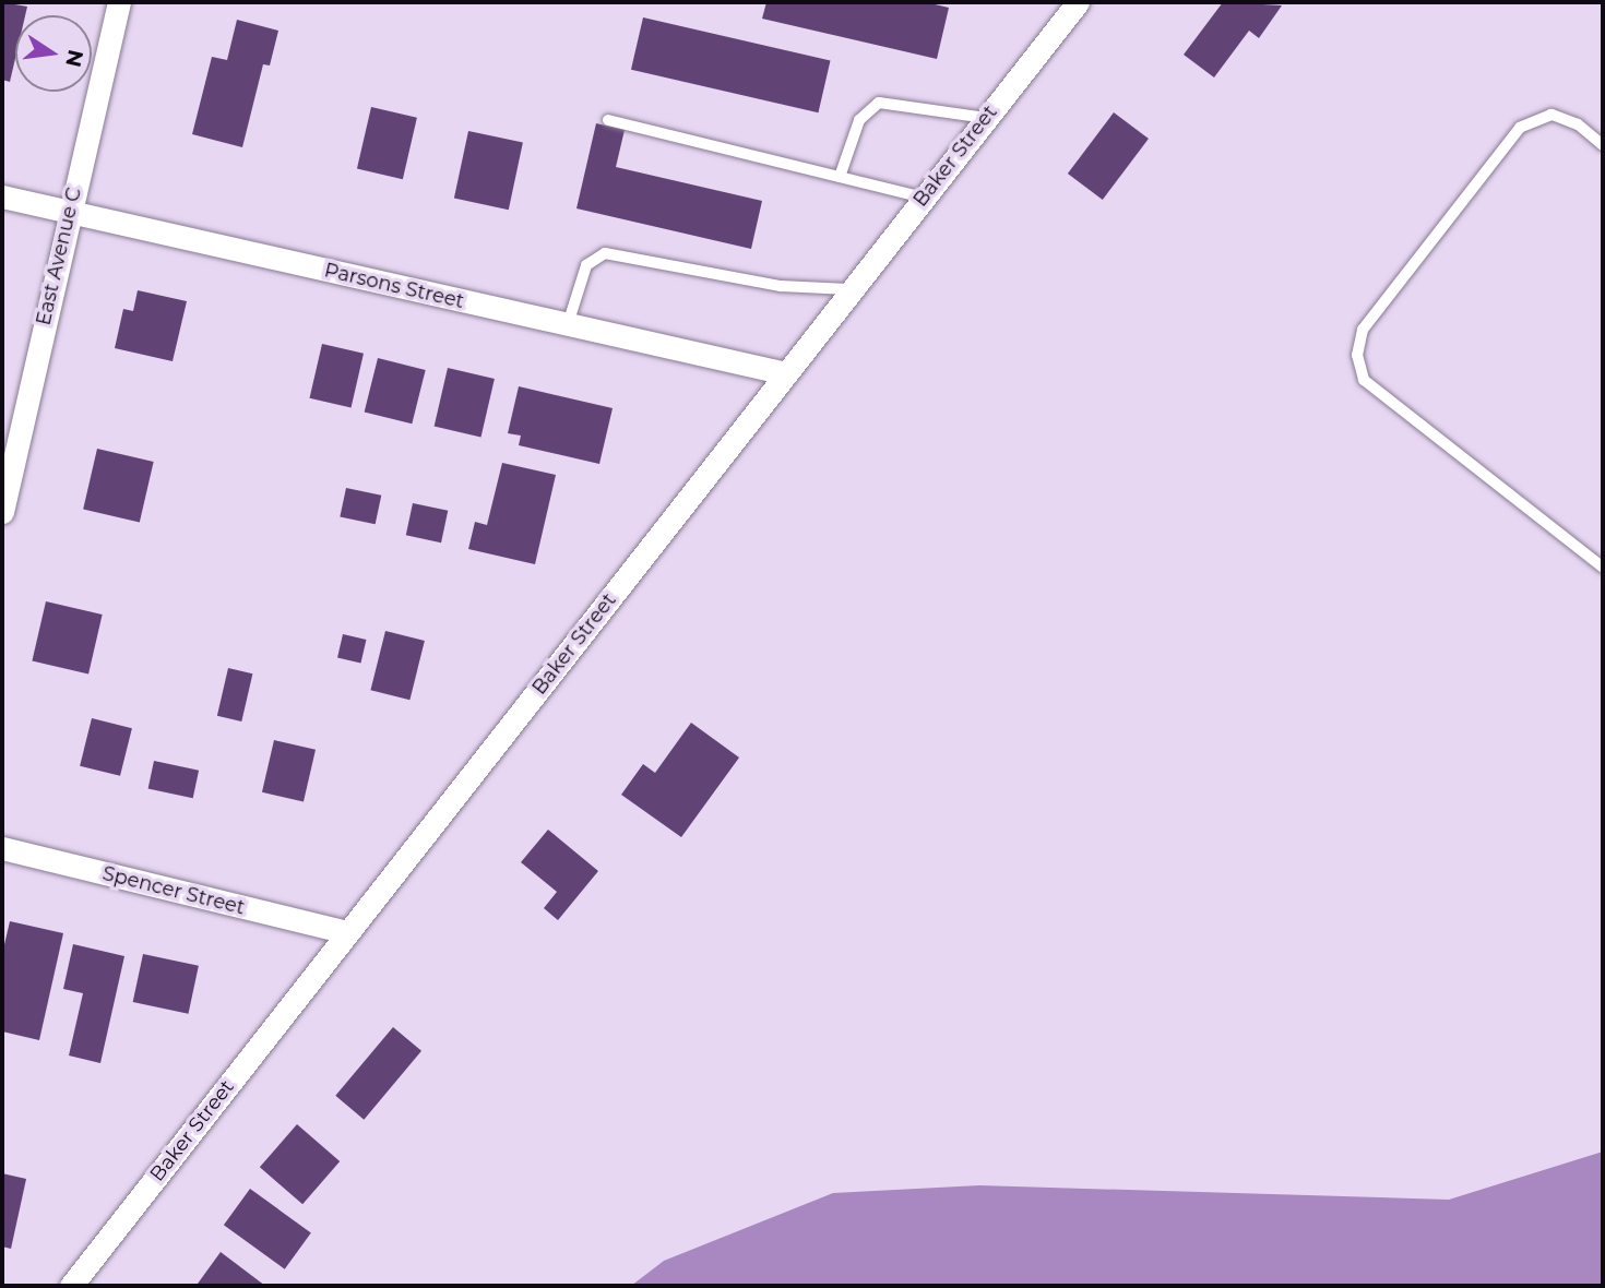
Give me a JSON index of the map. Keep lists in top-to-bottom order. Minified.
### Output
{"streets":{"street":["Baker Street","East Avenue C","Parsons Street","Spencer Street"]},"crossings":[["Baker Street","Parsons Street"],["Baker Street","Spencer Street"],["East Avenue C","Parsons Street"]],"north":"right"}
